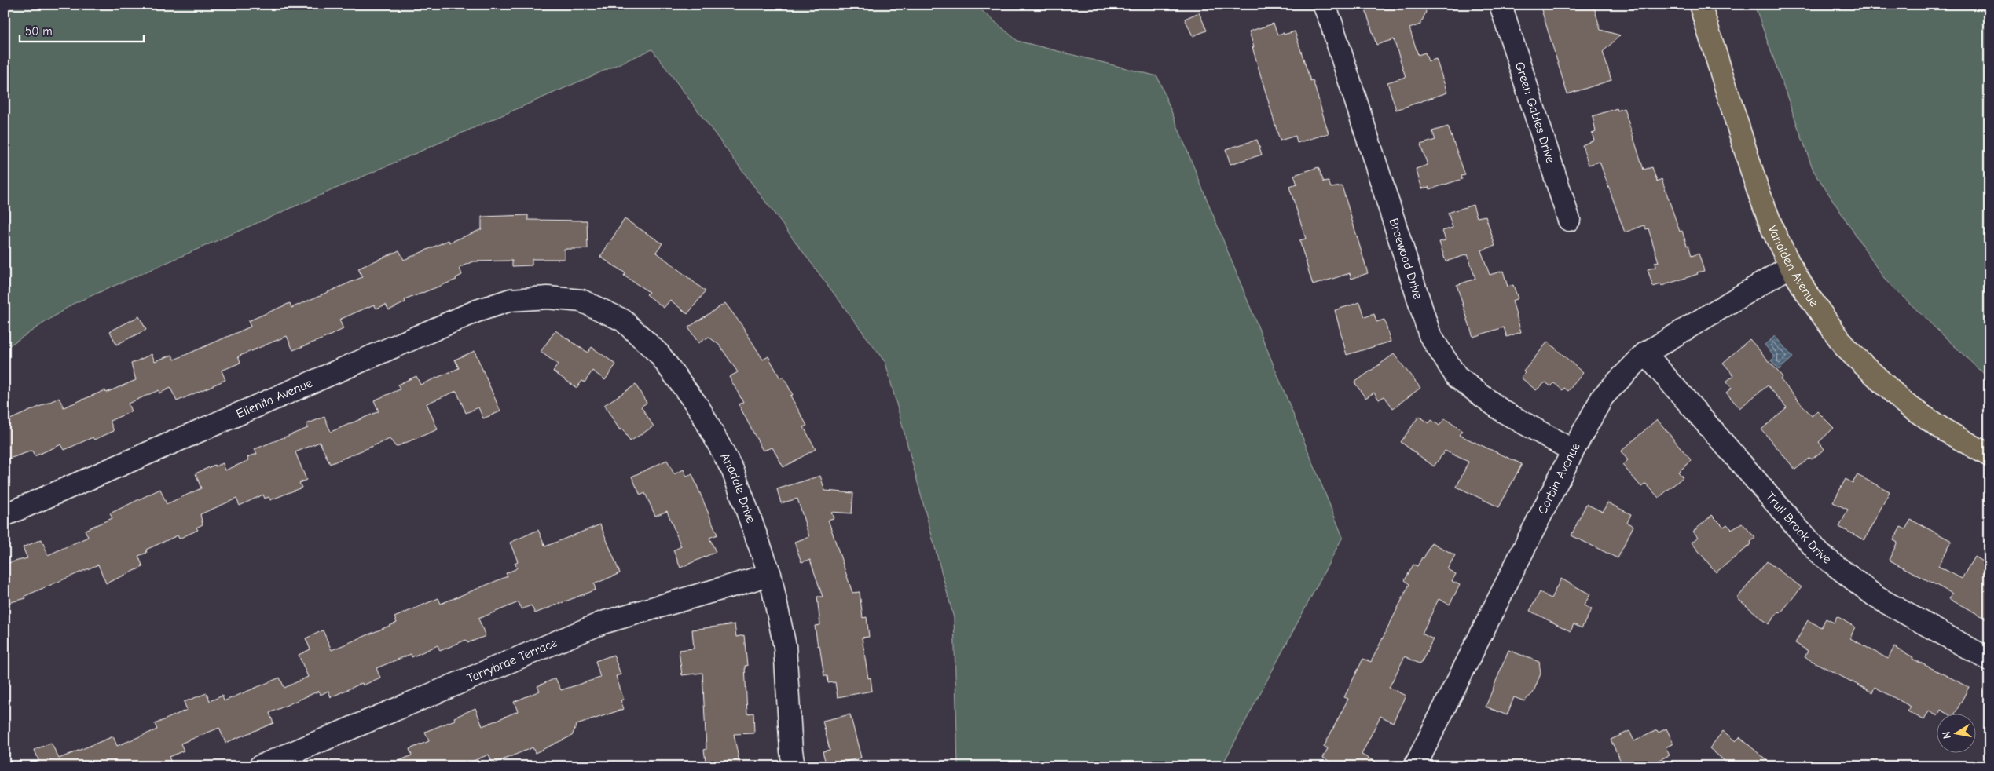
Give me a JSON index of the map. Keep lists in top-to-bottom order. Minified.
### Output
{"streets":{"main road":["Vanalden Avenue"],"street":["Green Gables Drive","Braewood Drive","Ellenita Avenue","Corbin Avenue","Anadale Drive","Trull Brook Drive","Tarrybrae Terrace"]},"crossings":[["Braewood Drive","Corbin Avenue"],["Vanalden Avenue","Corbin Avenue"],["Ellenita Avenue","Anadale Drive"],["Corbin Avenue","Trull Brook Drive"],["Anadale Drive","Tarrybrae Terrace"]],"scale_bar":"50 m","north":"left"}
